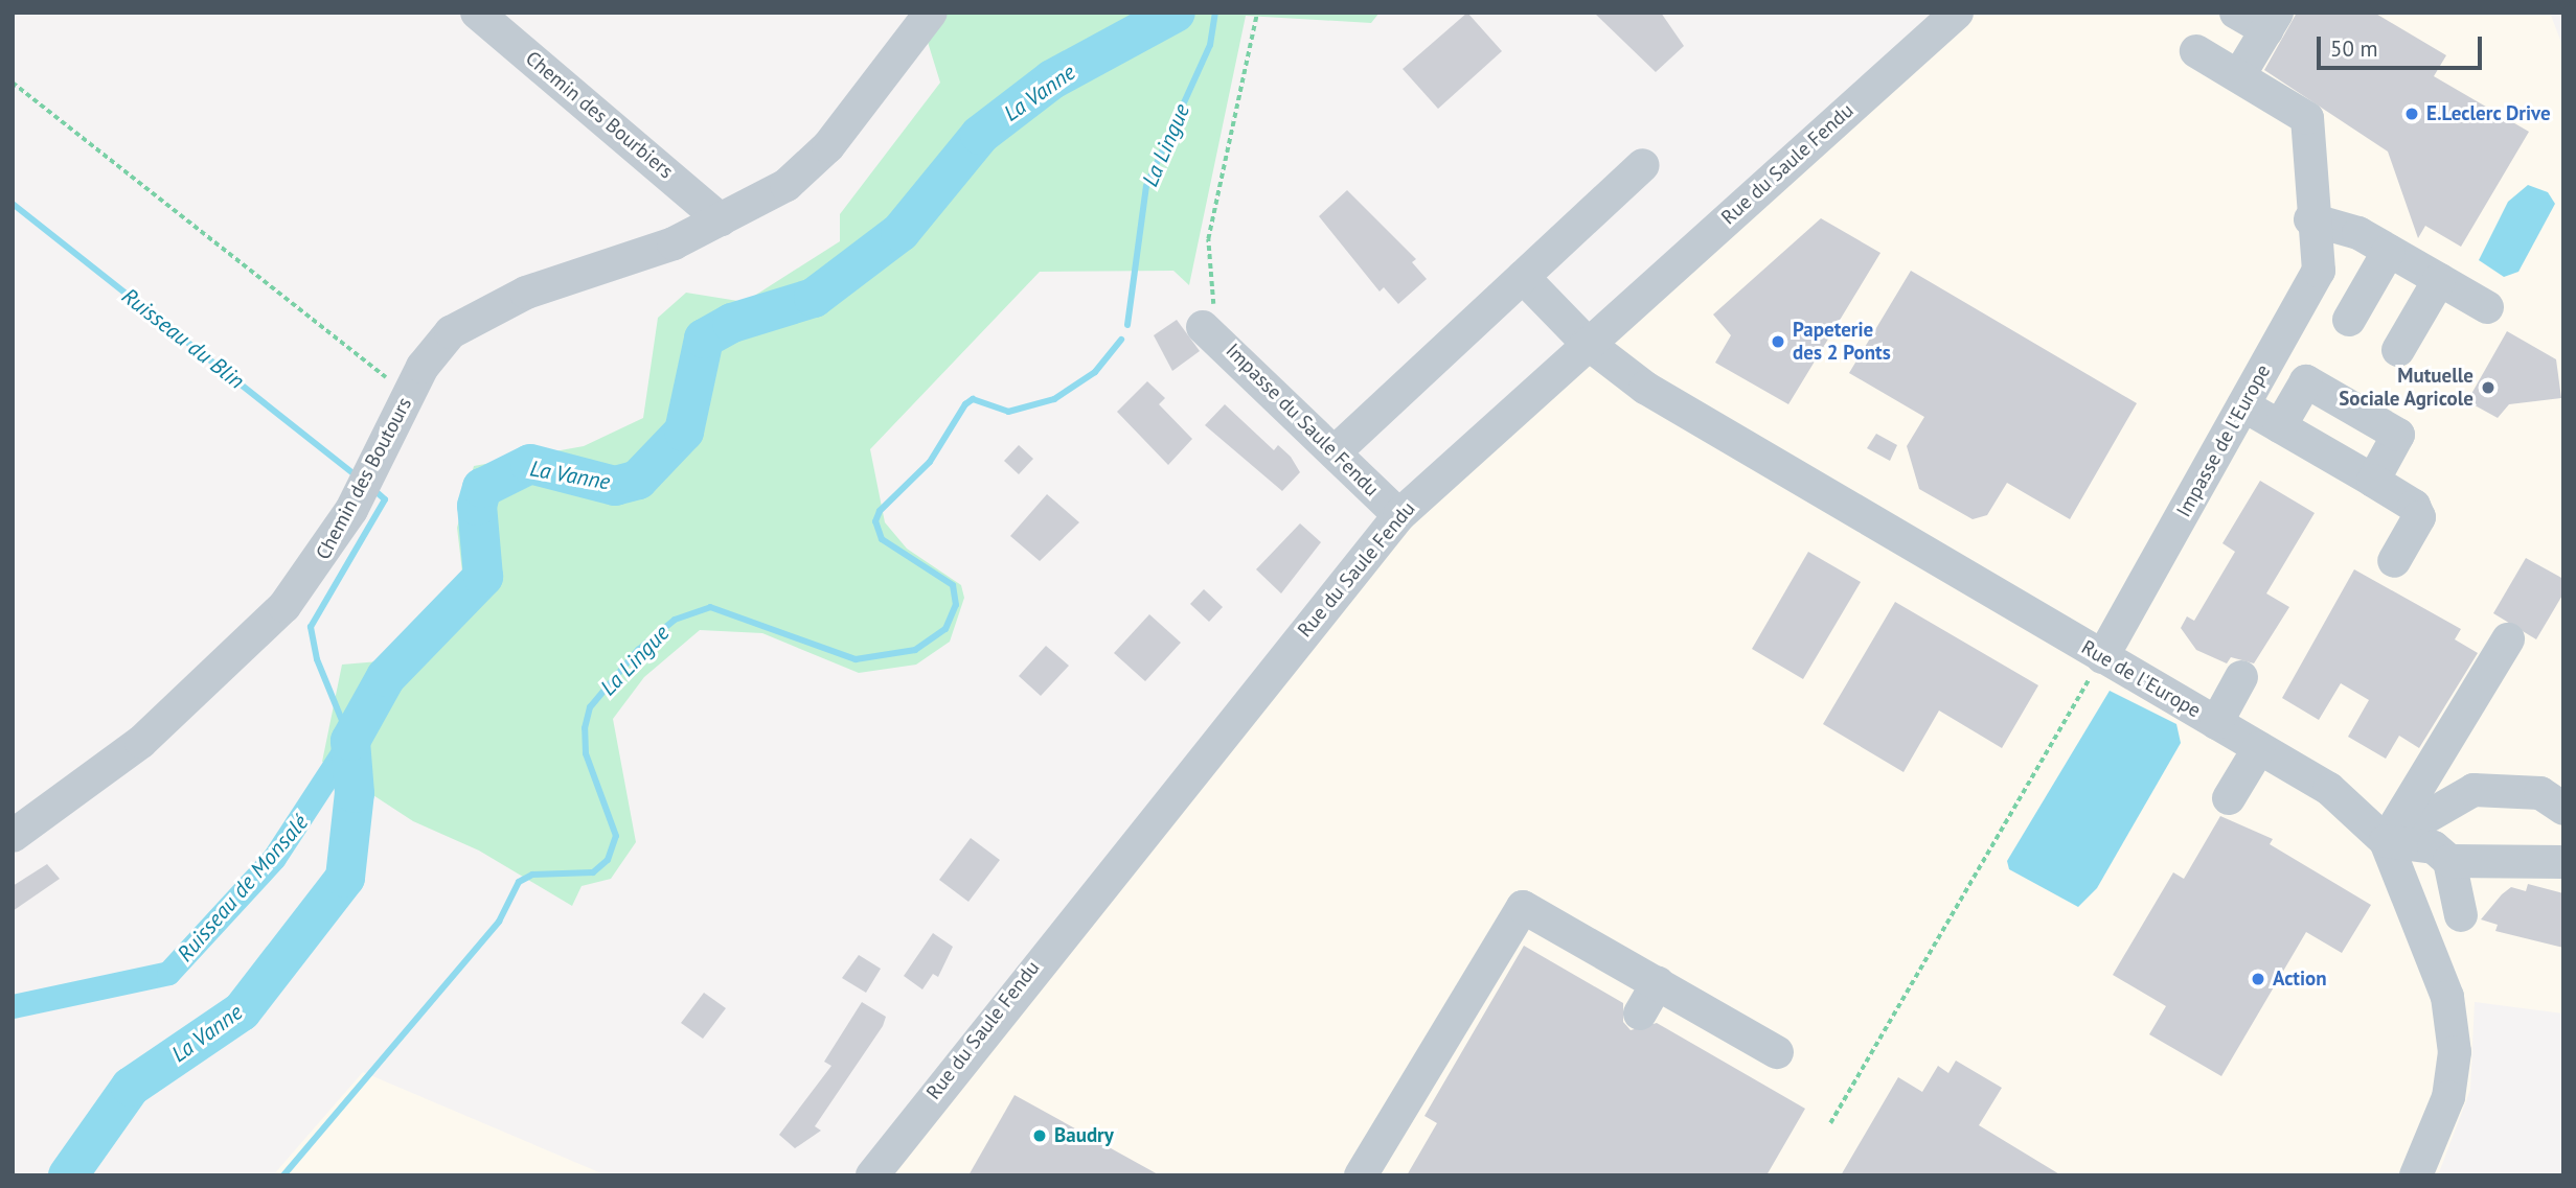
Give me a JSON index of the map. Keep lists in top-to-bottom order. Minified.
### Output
{"streets":{"street":["Chemin des Bourbiers","Rue du Saule Fendu","Impasse du Saule Fendu","Impasse de l'Europe","Chemin des Boutours","Rue de l'Europe"]},"crossings":[["Chemin des Bourbiers","Chemin des Boutours"],["Rue du Saule Fendu","Impasse du Saule Fendu"],["Rue du Saule Fendu","Rue de l'Europe"],["Impasse de l'Europe","Rue de l'Europe"]],"water":["La Vanne","La Lingue","Ruisseau du Blin","Ruisseau de Monsalé"],"places":["E.Leclerc Drive","Papeterie des 2 Ponts","Mutuelle Sociale Agricole","Action","Baudry"],"scale_bar":"50 m"}
